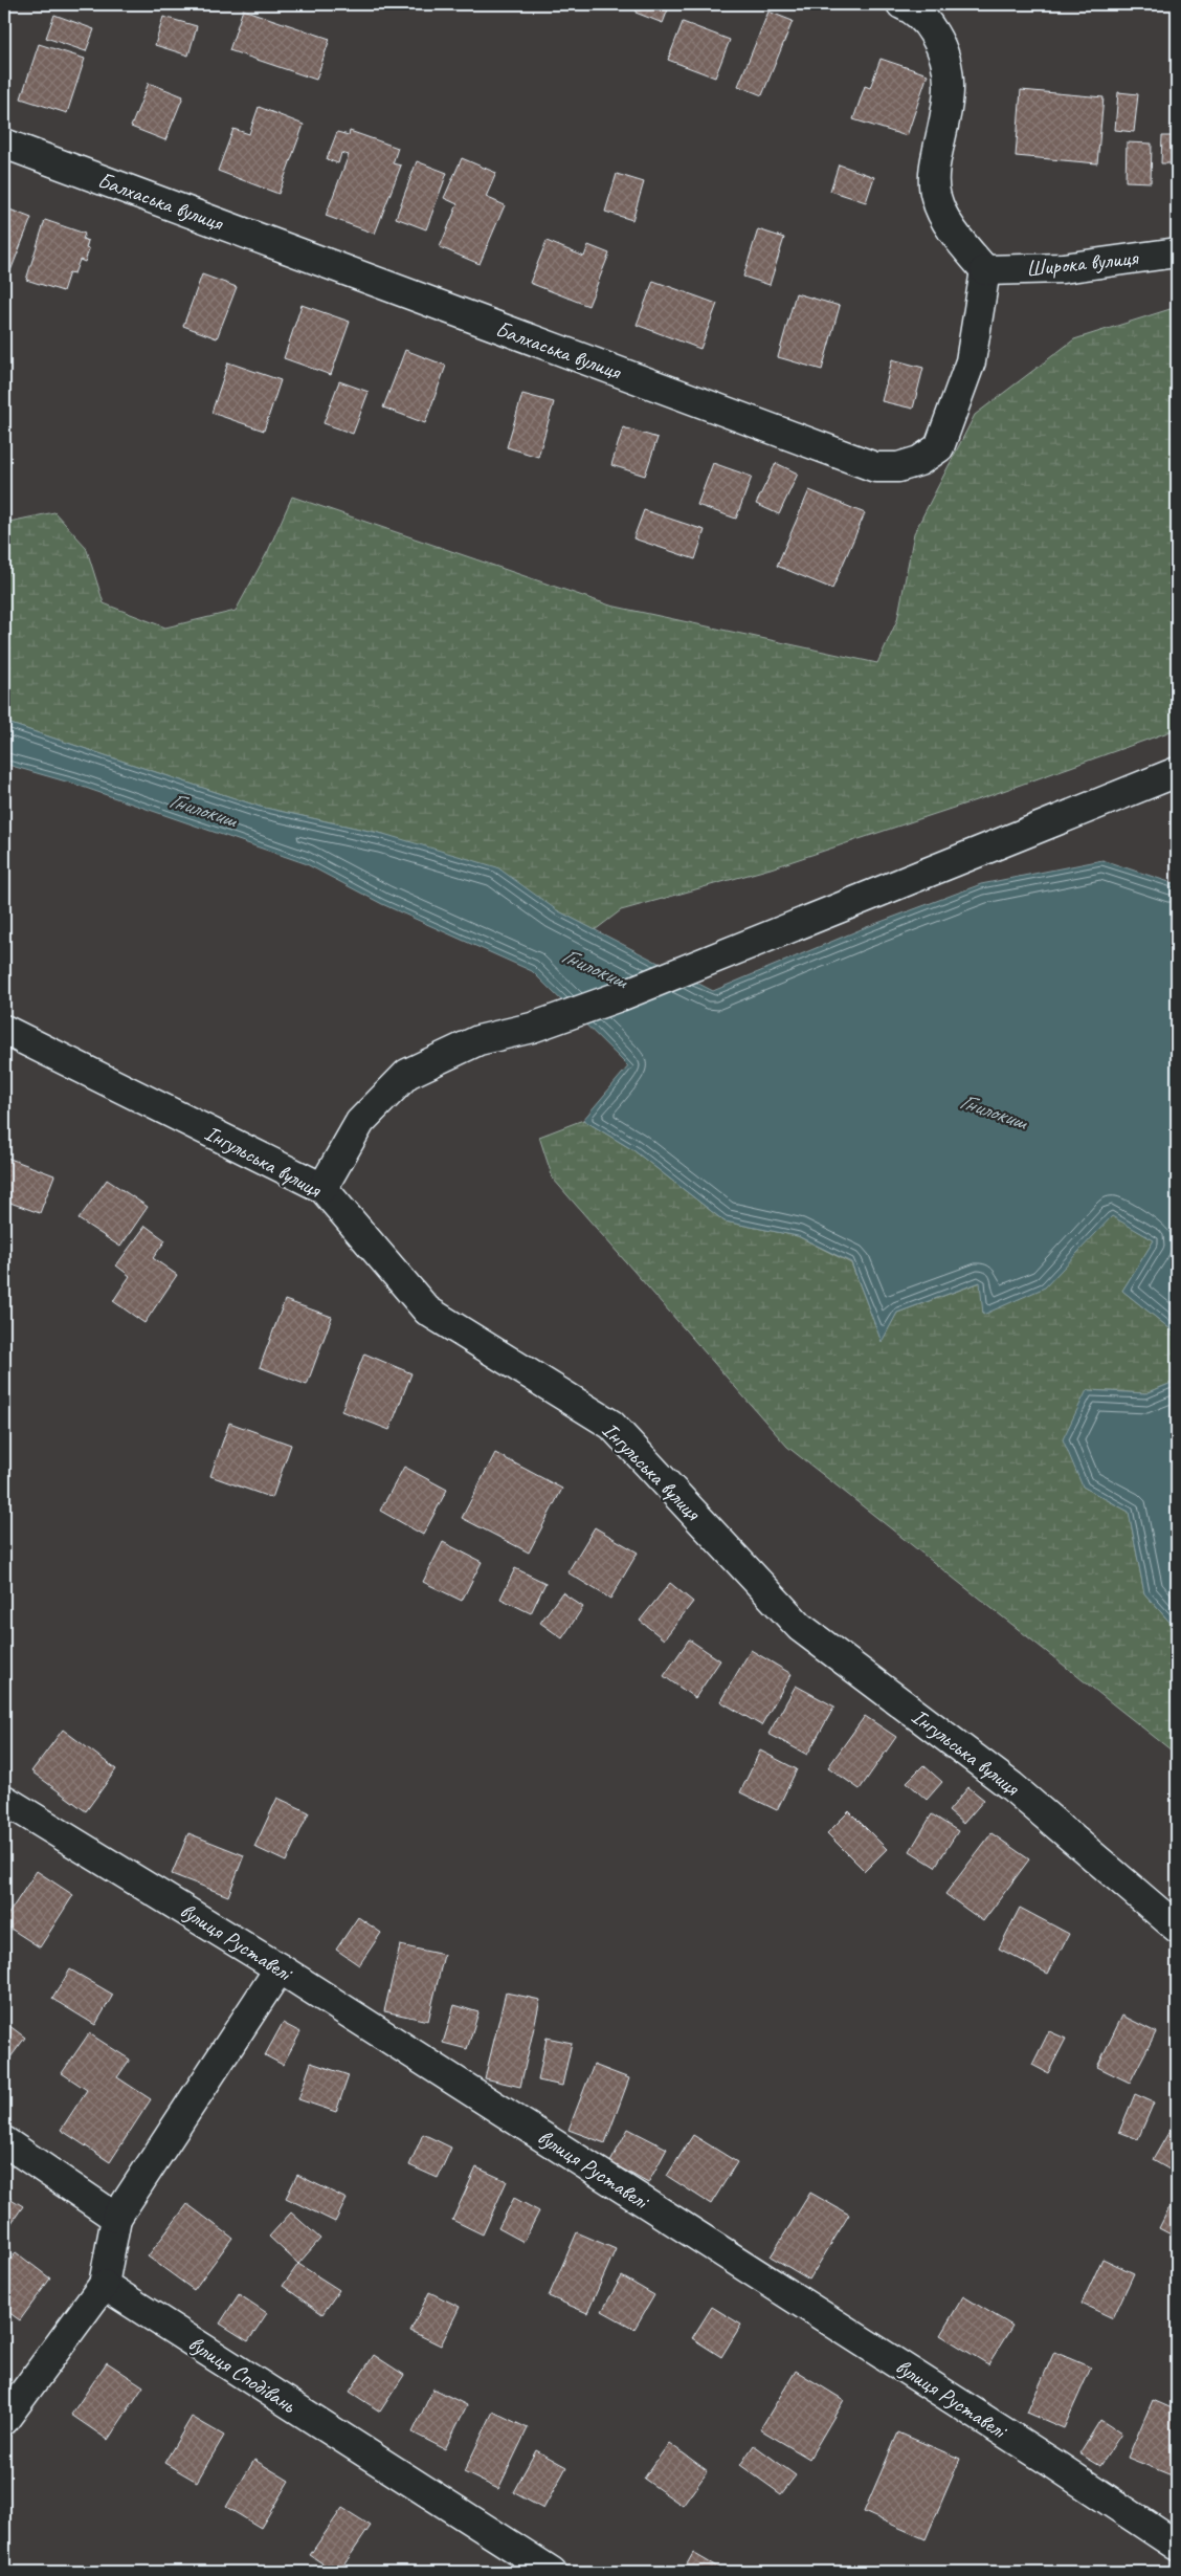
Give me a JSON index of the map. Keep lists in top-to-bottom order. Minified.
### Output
{"streets":{"street":["Балхаська вулиця","Широка вулиця","Інгульська вулиця","вулиця Руставелі","вулиця Сподівань"]},"crossings":[["Балхаська вулиця","Широка вулиця"]],"water":["Гнилокиш"]}
